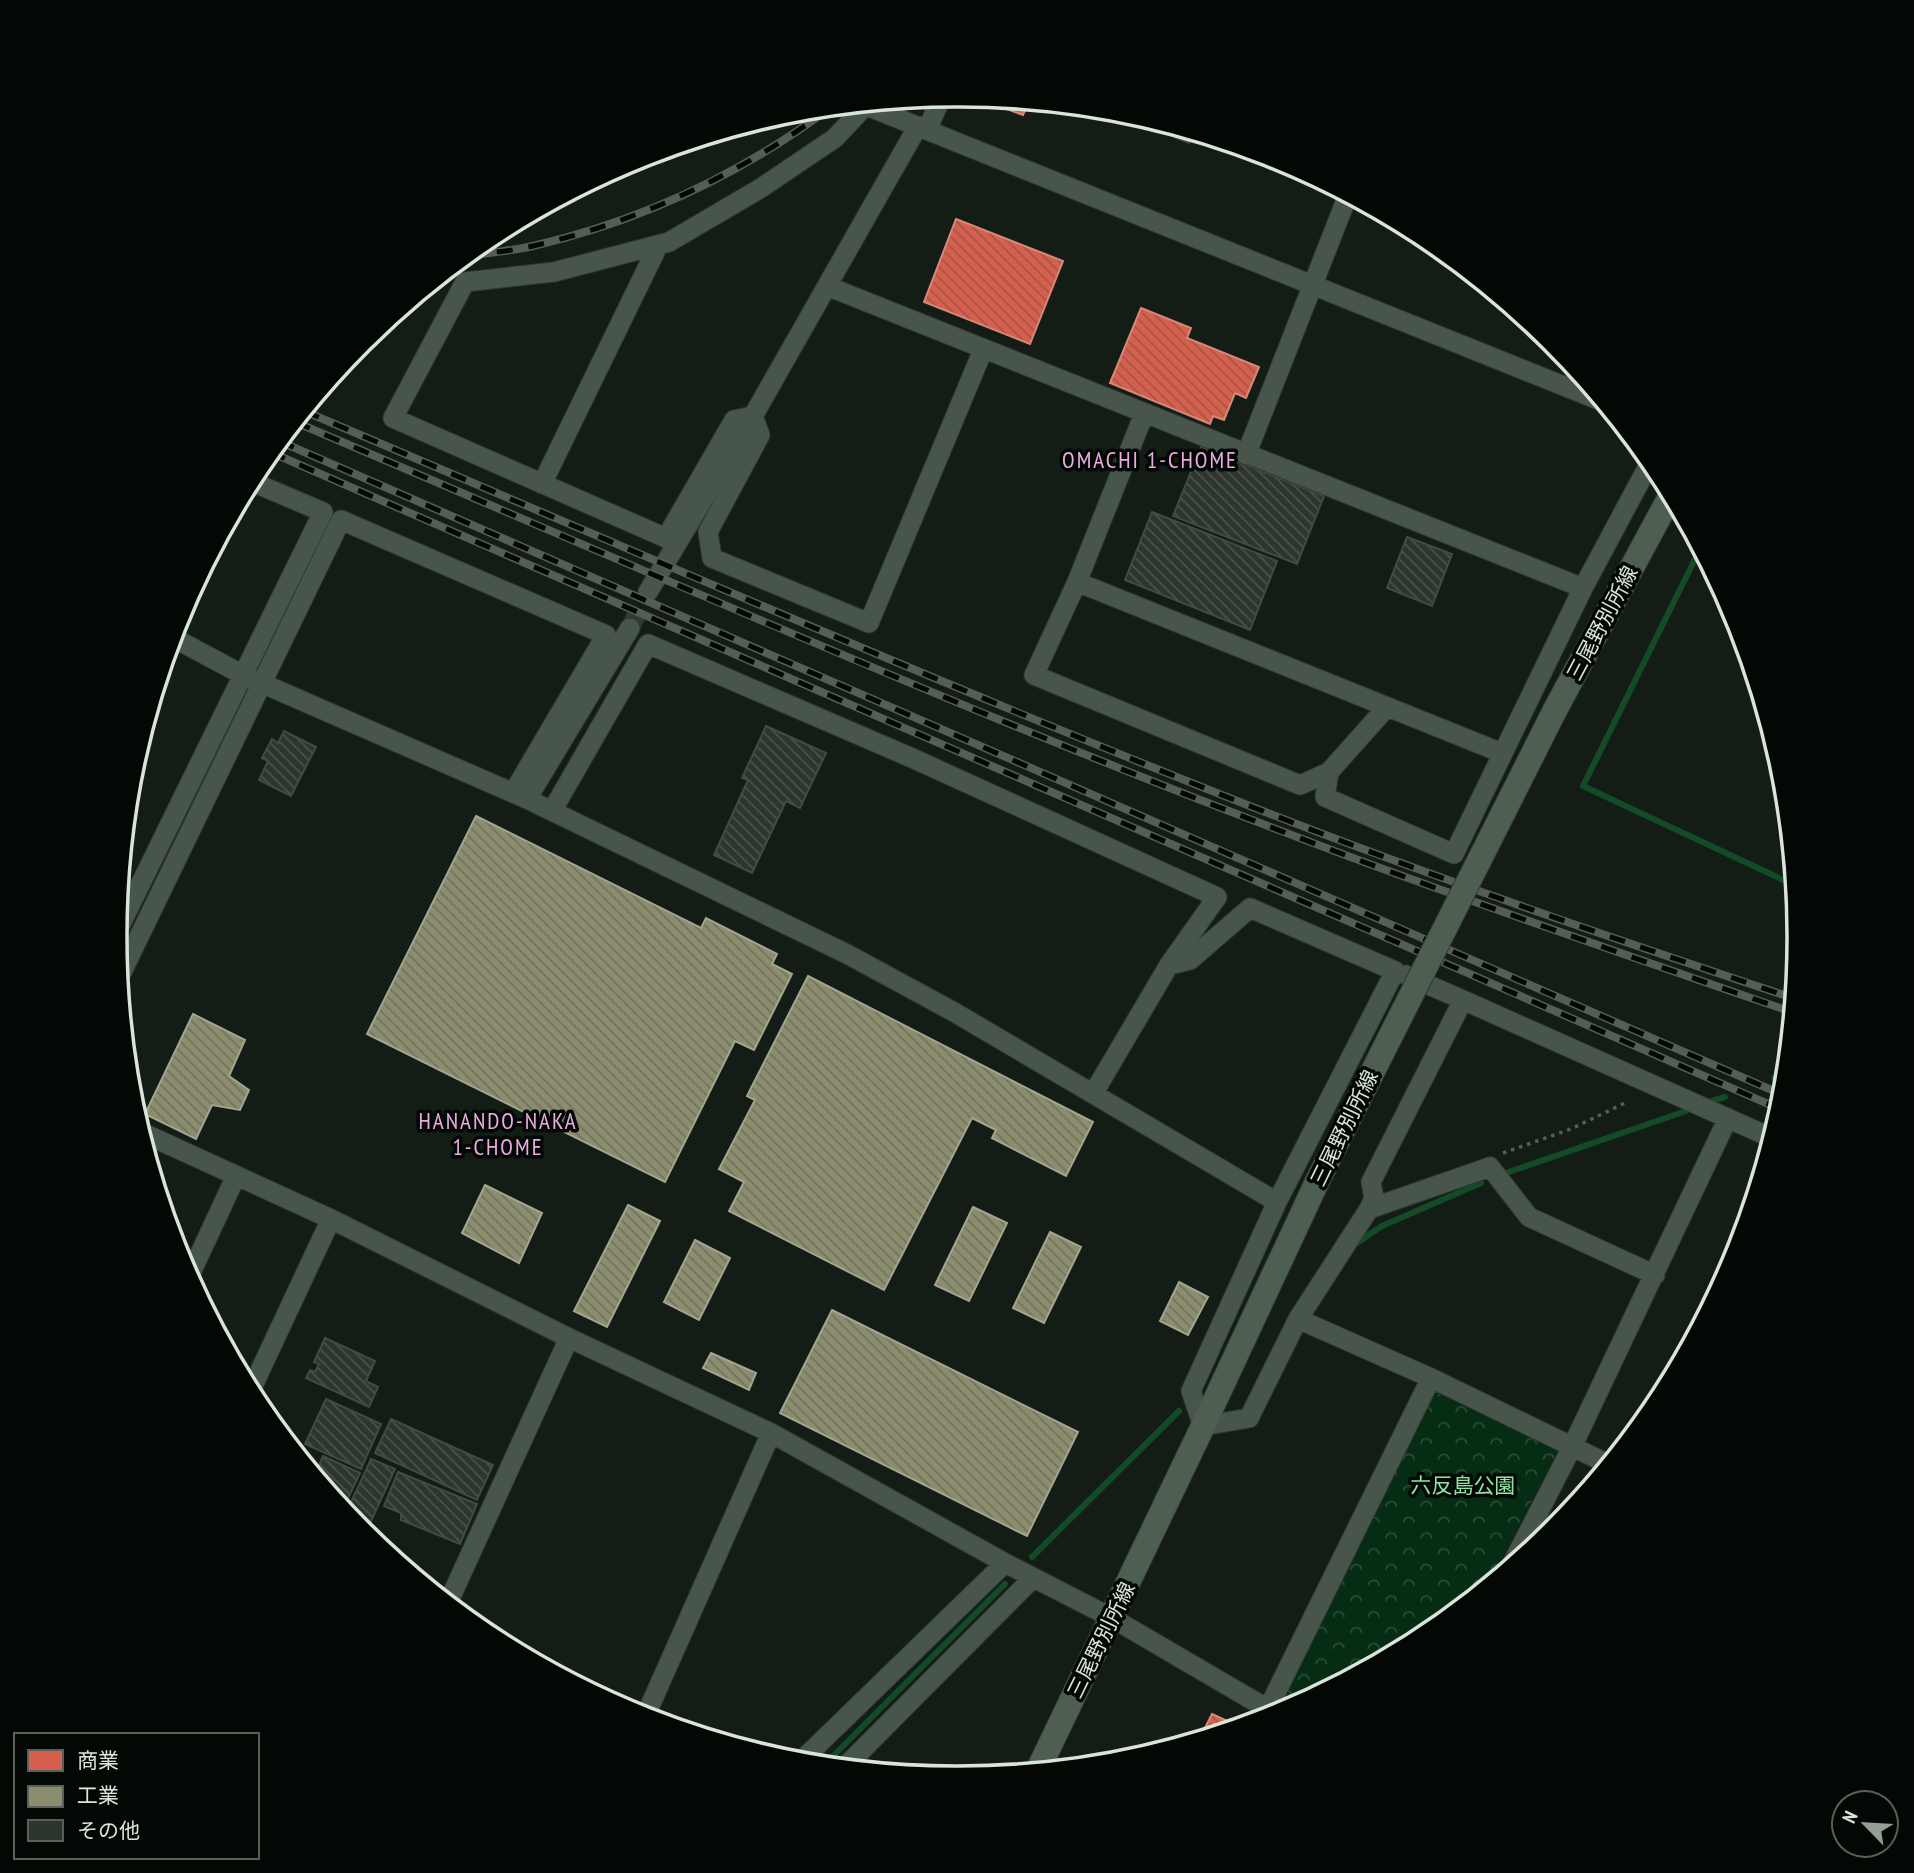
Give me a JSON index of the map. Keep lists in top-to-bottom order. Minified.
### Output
{"streets":{"main road":["三尾野別所線"]},"districts":["OMACHI 1-CHOME","HANANDO-NAKA 1-CHOME"],"parks":["六反島公園"],"legend":["商業","工業","その他"],"north":"top left"}
